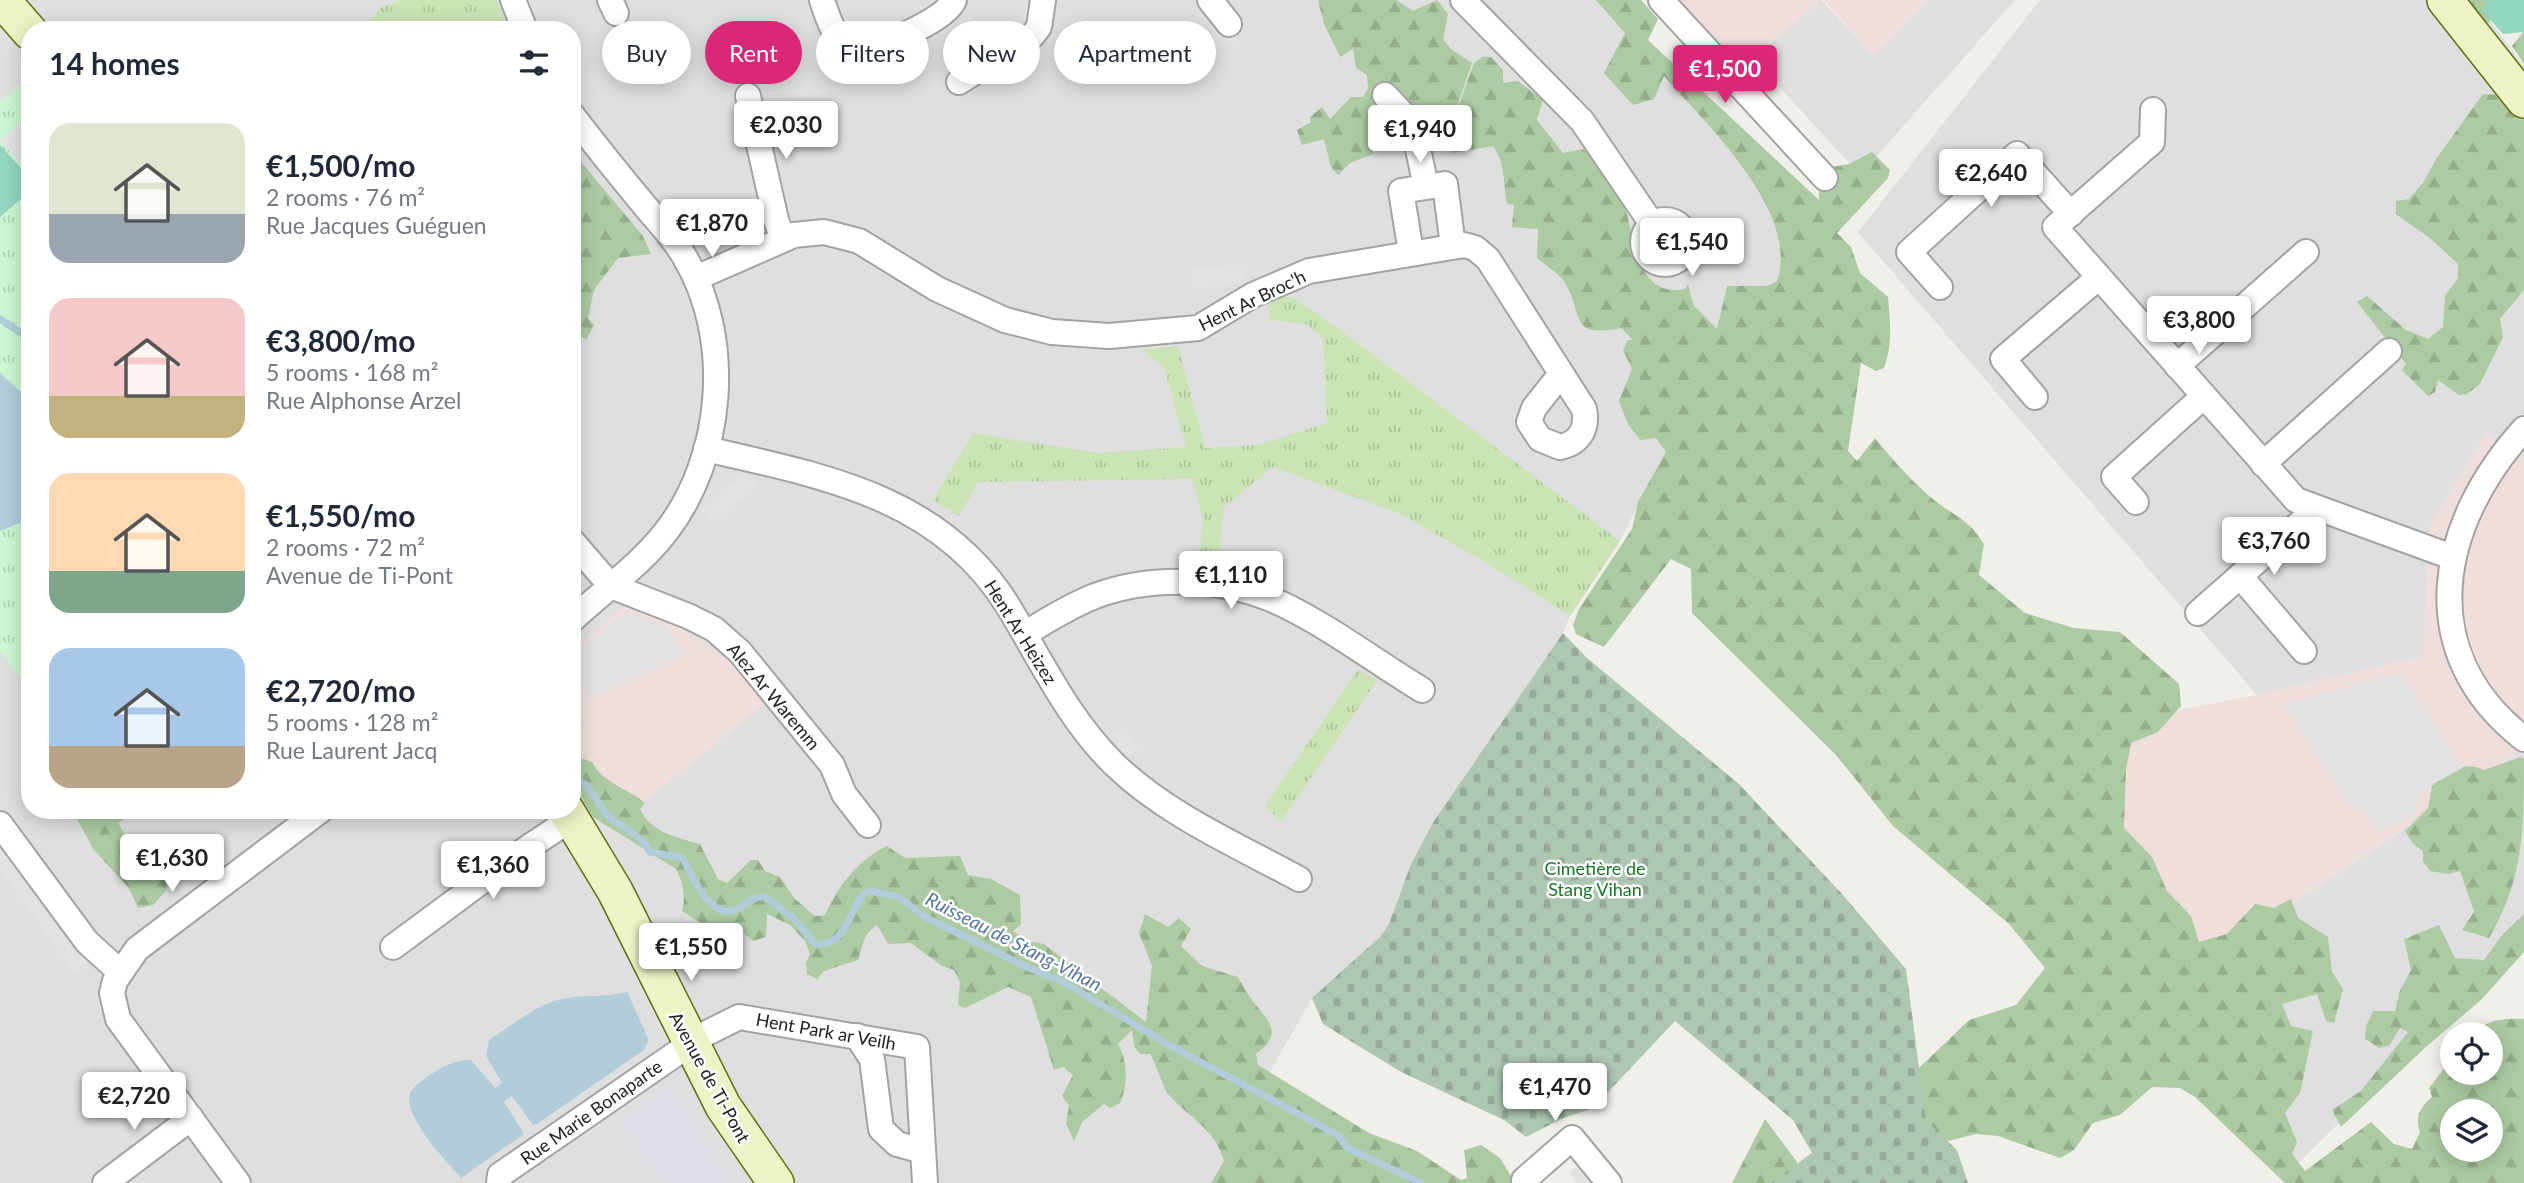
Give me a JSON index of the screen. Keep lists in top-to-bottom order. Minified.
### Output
{"streets":{"street":["Hent Ar Broc'h","Hent Ar Heizez","Alez Ar Waremm","Hent Park ar Veilh","Avenue de Ti-Pont","Rue Marie Bonaparte"]},"crossings":[["Hent Park ar Veilh","Avenue de Ti-Pont"],["Hent Park ar Veilh","Rue Marie Bonaparte"],["Avenue de Ti-Pont","Rue Marie Bonaparte"]],"water":["Ruisseau de Stang-Vihan"],"parks":["Cimetière de Stang Vihan"],"page":{"chip":["Buy","Rent","Filters","New","Apartment"],"heading":"14 homes","price":["€1,500","€2,030","€1,940","€2,640","€1,870","€1,540","€3,800","€3,760","€1,110","€1,630","€1,360","€1,550","€1,470","€2,720"],"list":[{"name":"€1,500/mo","note":"2 rooms · 76 m² · Rue Jacques Guéguen"},{"name":"€3,800/mo","note":"5 rooms · 168 m² · Rue Alphonse Arzel"},{"name":"€1,550/mo","note":"2 rooms · 72 m² · Avenue de Ti-Pont"},{"name":"€2,720/mo","note":"5 rooms · 128 m² · Rue Laurent Jacq"}]}}
